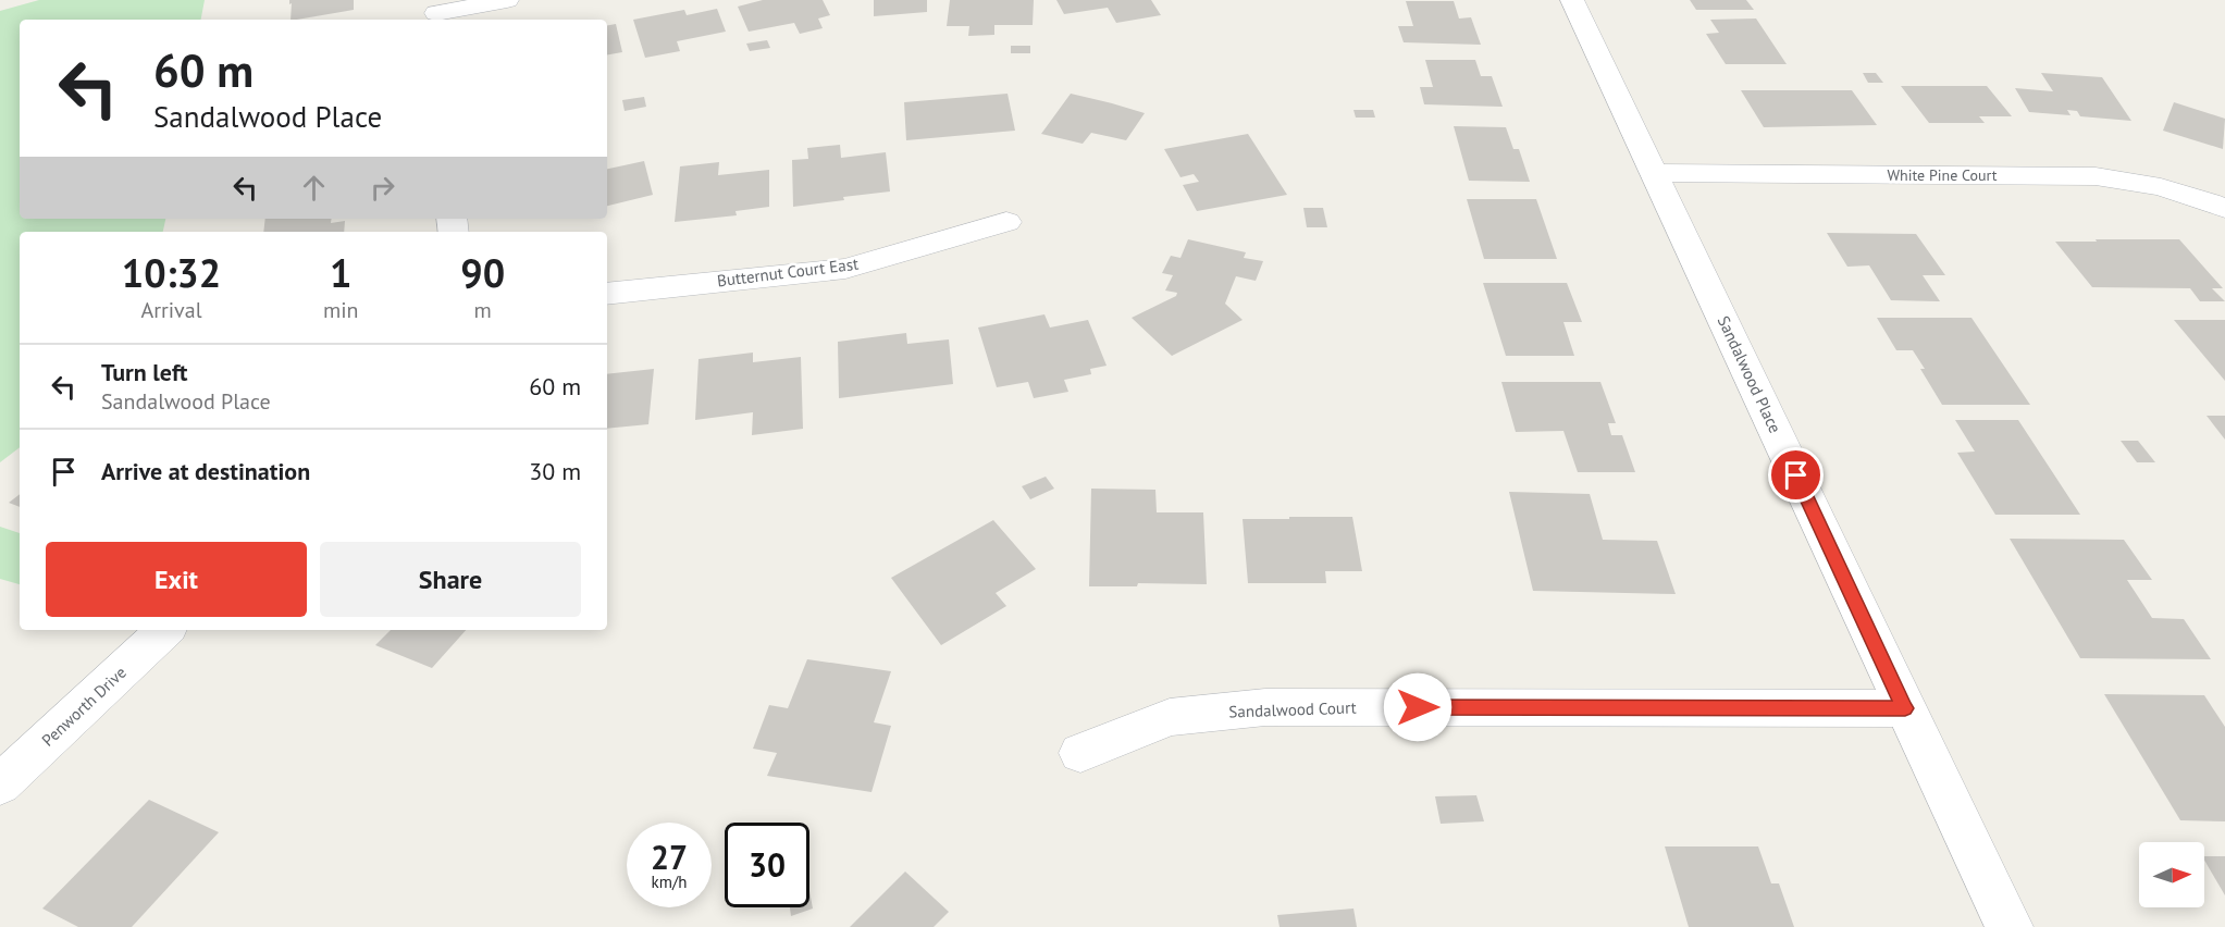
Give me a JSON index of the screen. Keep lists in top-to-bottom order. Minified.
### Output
{"streets":{"street":["White Pine Court","Butternut Court East","Sandalwood Place","Penworth Drive","Sandalwood Court"]},"crossings":[["White Pine Court","Sandalwood Place"],["Sandalwood Place","Sandalwood Court"]],"north":"right","page":{"turn":["60 m","Sandalwood Place"],"eta":["10:32","Arrival","1","min","90","m"],"list":[{"name":"Turn left","note":"Sandalwood Place","value":"60 m"},{"name":"Arrive at destination","value":"30 m"}],"buttons":["Exit","Share"],"speed":"27 km/h","limit":"30"}}
